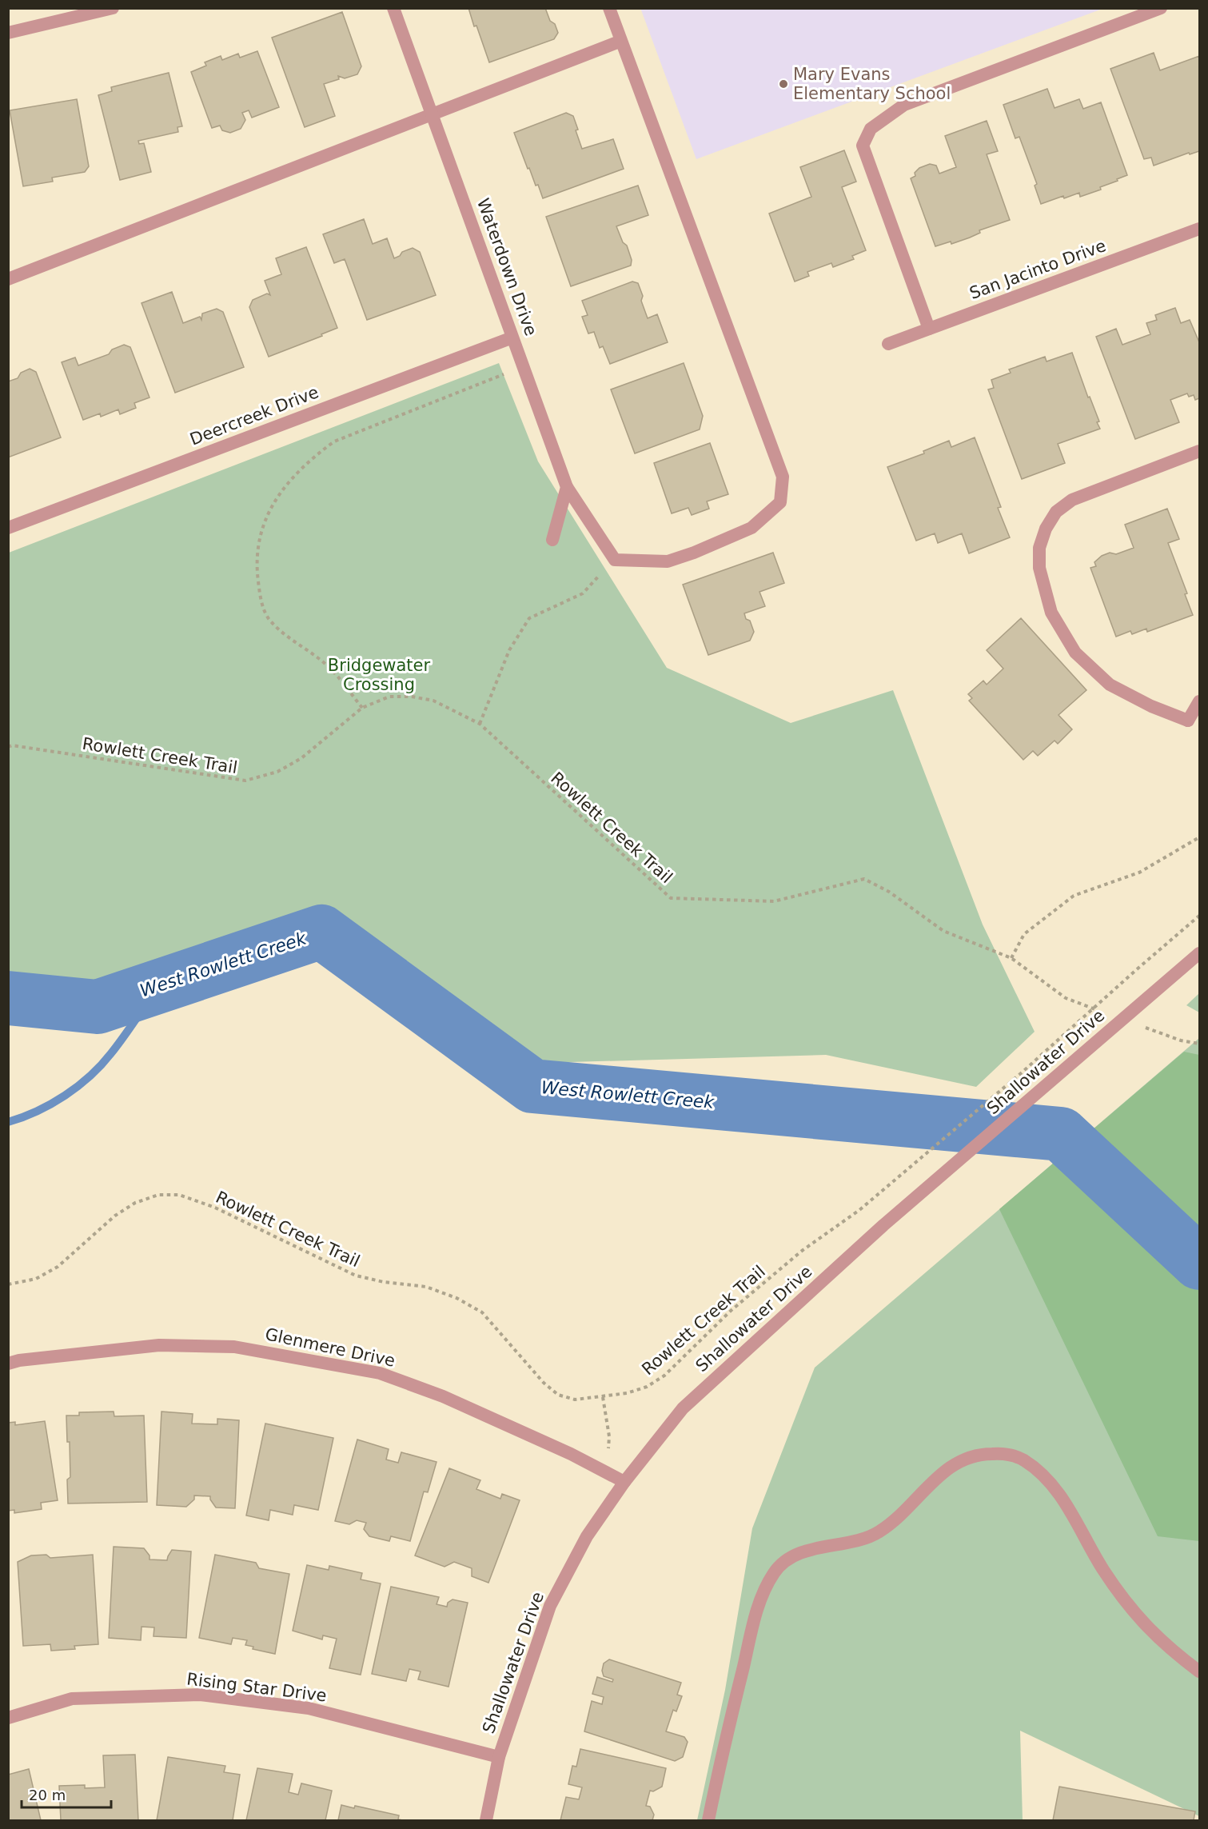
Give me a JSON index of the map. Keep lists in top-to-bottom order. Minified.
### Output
{"streets":{"street":["Waterdown Drive","San Jacinto Drive","Deercreek Drive","Shallowater Drive","Glenmere Drive","Rising Star Drive"],"path":["Rowlett Creek Trail"]},"crossings":[["Waterdown Drive","Deercreek Drive"],["Shallowater Drive","Glenmere Drive"],["Shallowater Drive","Rising Star Drive"]],"water":["West Rowlett Creek"],"parks":["Bridgewater Crossing"],"places":["Mary Evans Elementary School"],"scale_bar":"20 m"}
